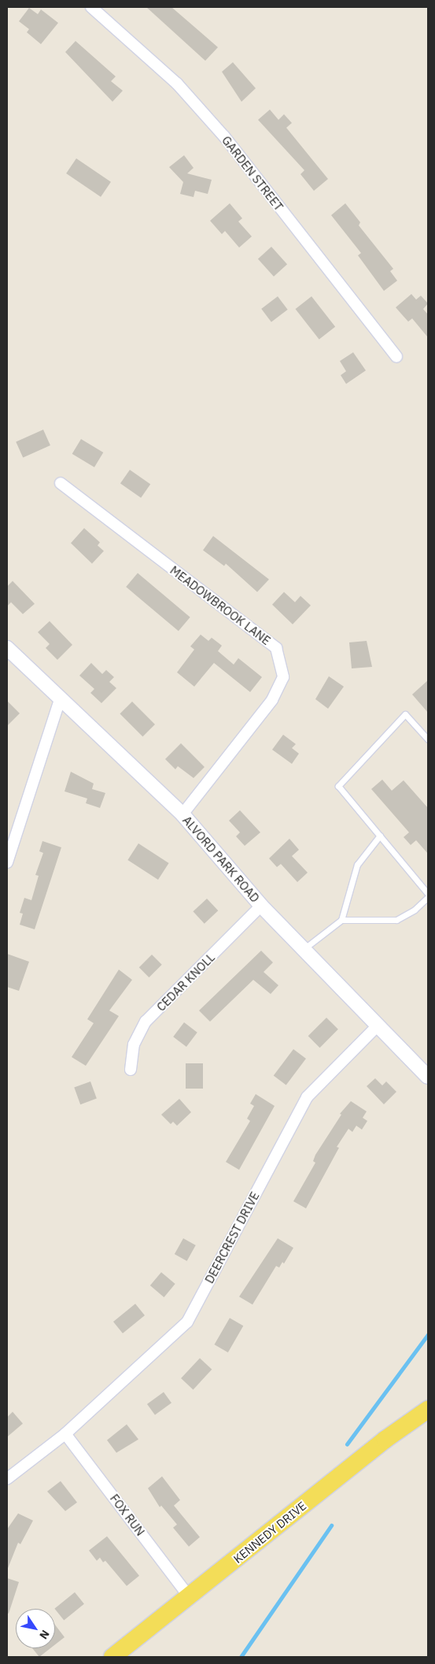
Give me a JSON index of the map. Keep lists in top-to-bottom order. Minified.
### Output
{"streets":{"main road":["KENNEDY DRIVE"],"street":["GARDEN STREET","MEADOWBROOK LANE","ALVORD PARK ROAD","CEDAR KNOLL","DEERCREST DRIVE","FOX RUN"]},"crossings":[["MEADOWBROOK LANE","ALVORD PARK ROAD"],["ALVORD PARK ROAD","CEDAR KNOLL"],["ALVORD PARK ROAD","DEERCREST DRIVE"],["DEERCREST DRIVE","FOX RUN"],["FOX RUN","KENNEDY DRIVE"]],"north":"bottom right"}
